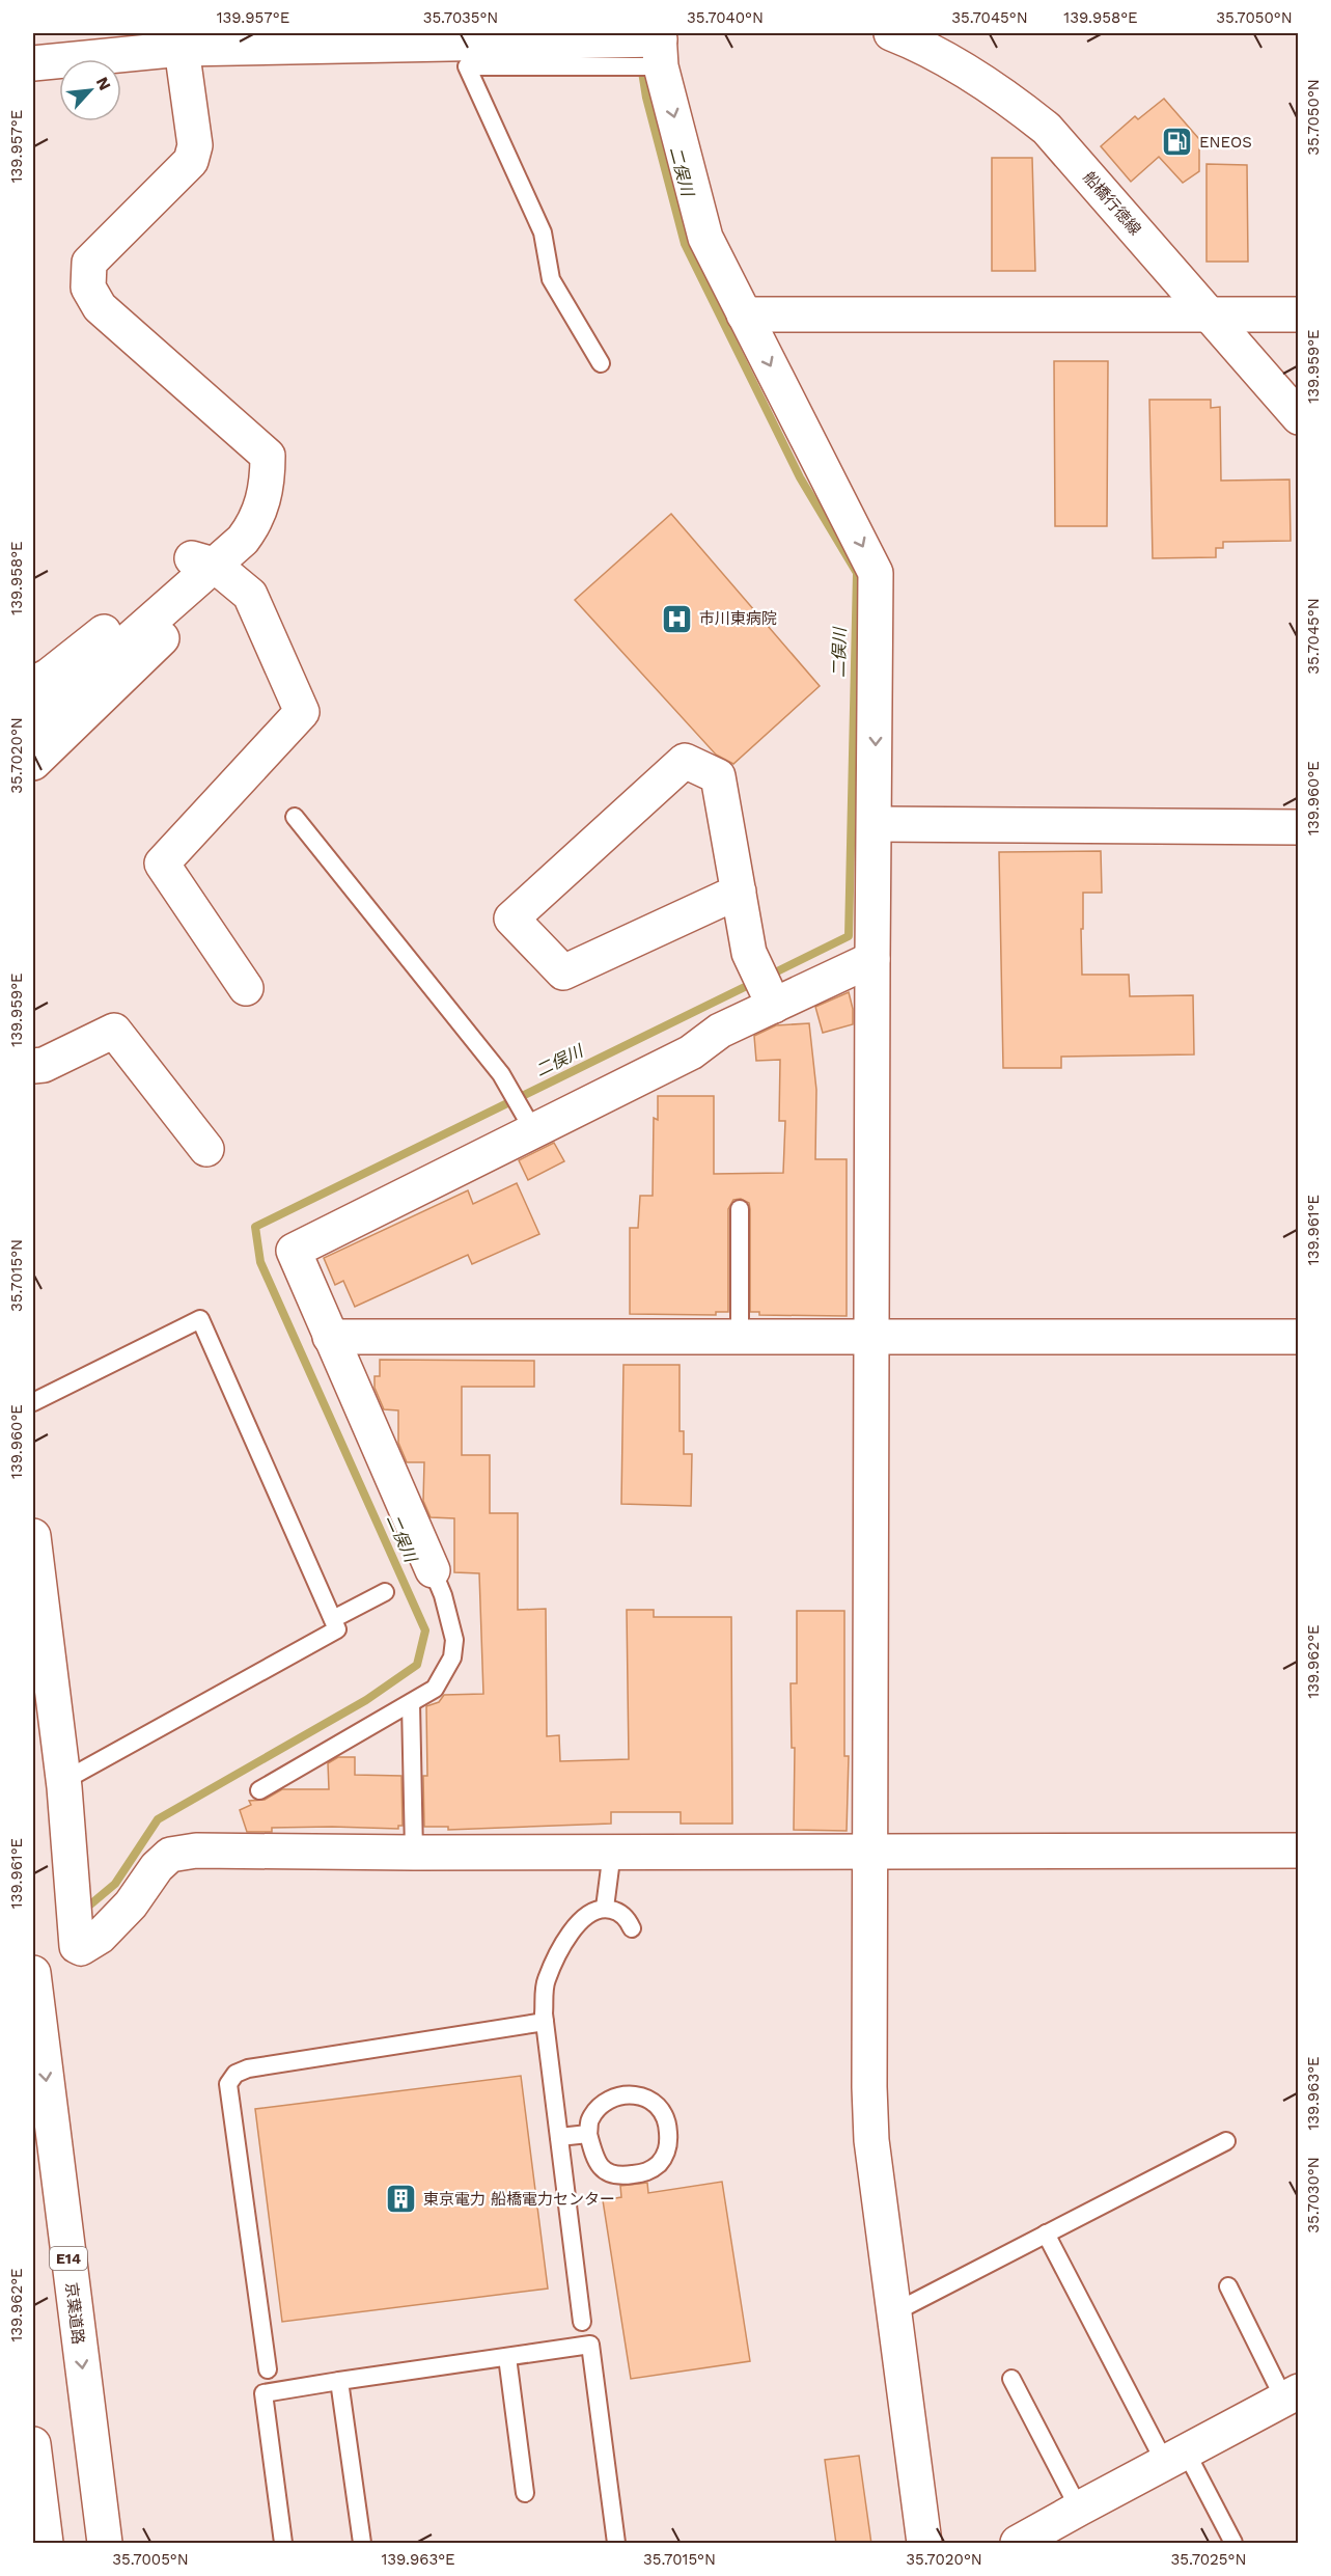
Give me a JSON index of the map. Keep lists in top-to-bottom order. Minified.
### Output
{"streets":{"main road":["船橋行徳線","E14","京葉道路"]},"one_way":["京葉道路"],"water":["二俣川"],"places":{"fuel station":["ENEOS"],"hospital":["市川東病院"],"building":["東京電力 船橋電力センター"]},"north":"top right","coordinates":["139.957°E","35.7035°N","35.7040°N","35.7045°N","139.958°E","35.7050°N","139.959°E","35.7020°N","139.960°E","139.961°E","35.7015°N","139.962°E","139.963°E","35.7030°N","35.7005°N","35.7025°N"]}
